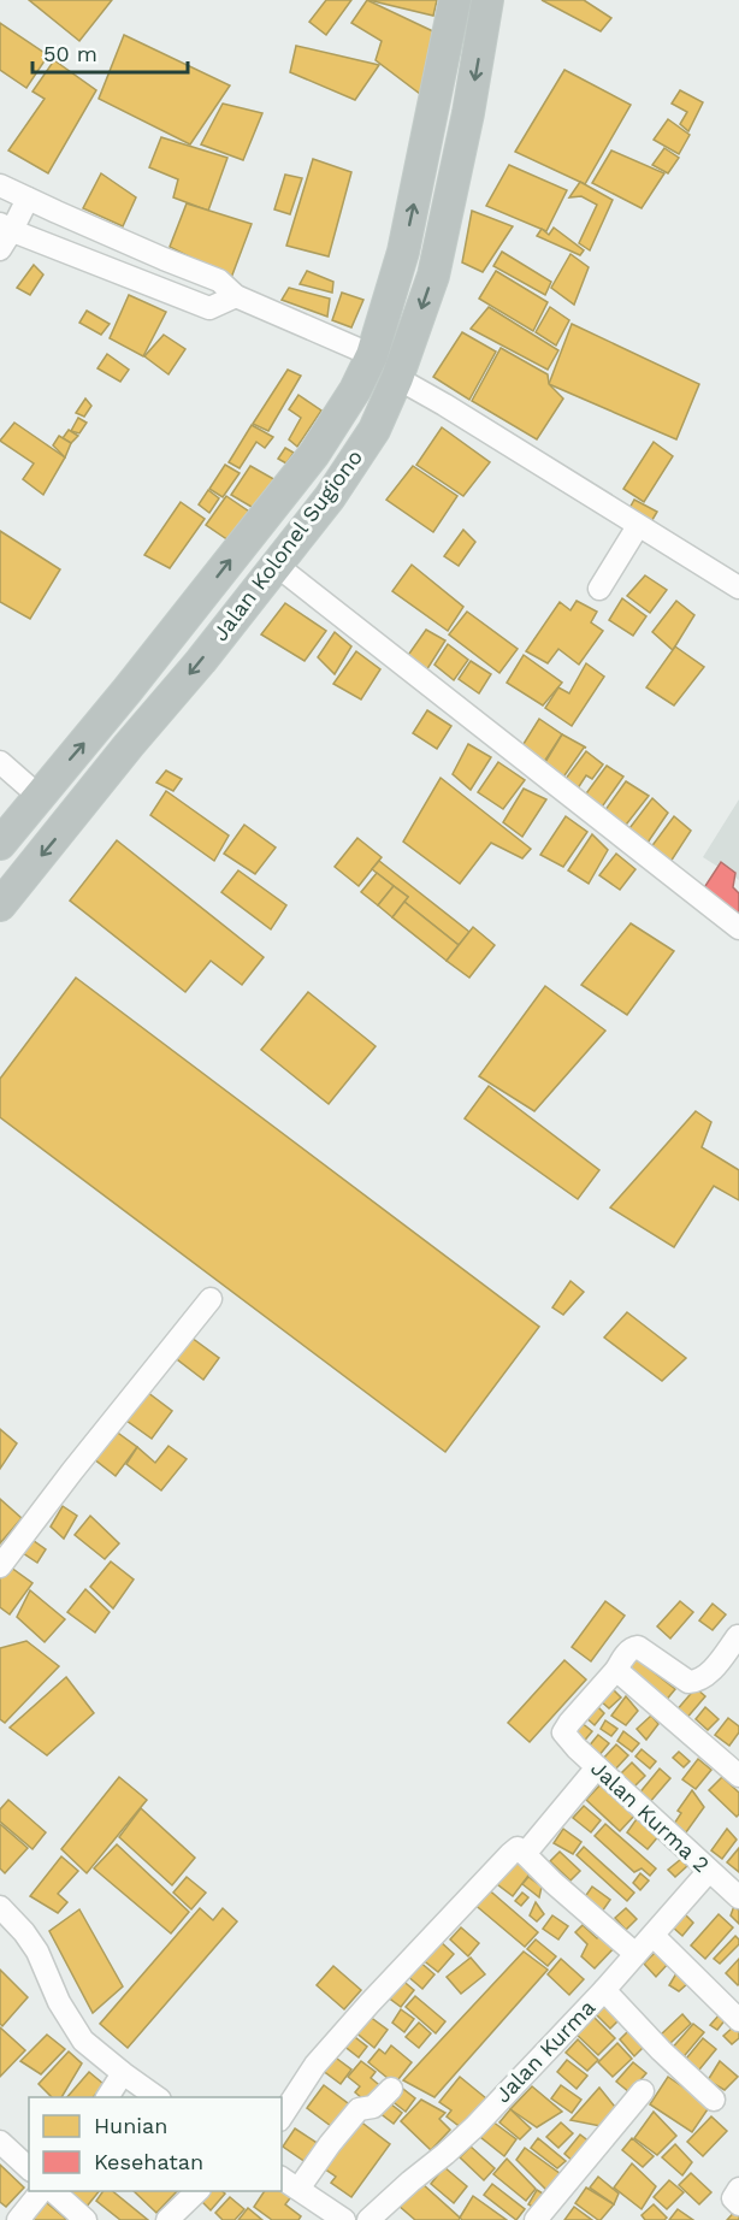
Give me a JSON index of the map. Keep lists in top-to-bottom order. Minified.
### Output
{"streets":{"highway":["Jalan Kolonel Sugiono"],"street":["Jalan Kurma 2","Jalan Kurma"]},"crossings":[["Jalan Kurma 2","Jalan Kurma"]],"legend":["Hunian","Kesehatan"],"scale_bar":"50 m"}
